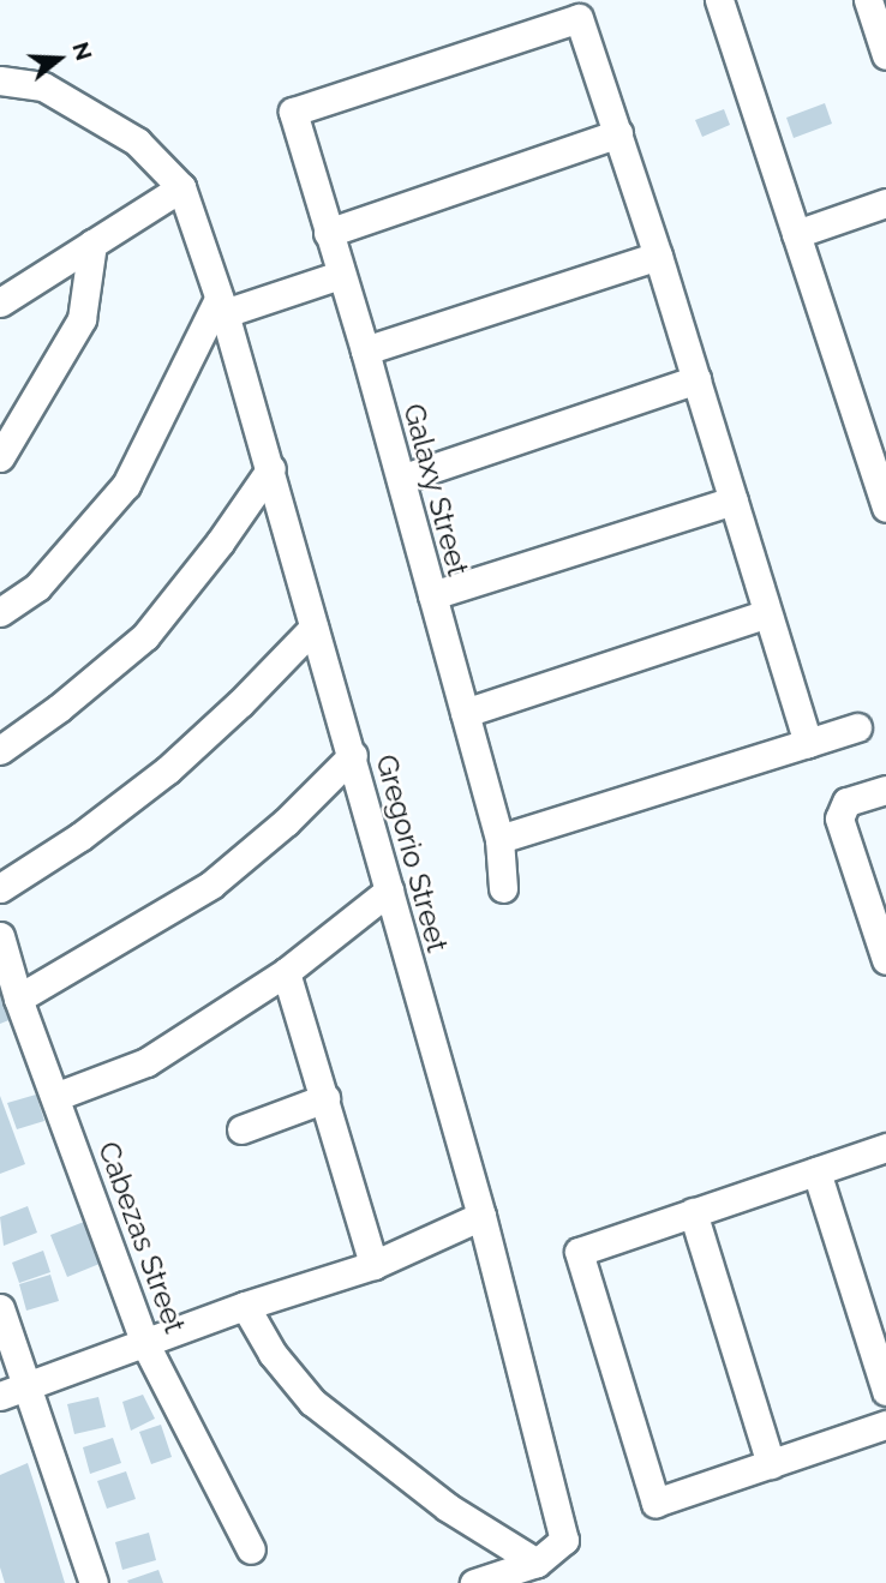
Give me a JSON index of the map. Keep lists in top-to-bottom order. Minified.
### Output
{"streets":{"street":["Galaxy Street","Gregorio Street","Cabezas Street"]},"north":"right"}
